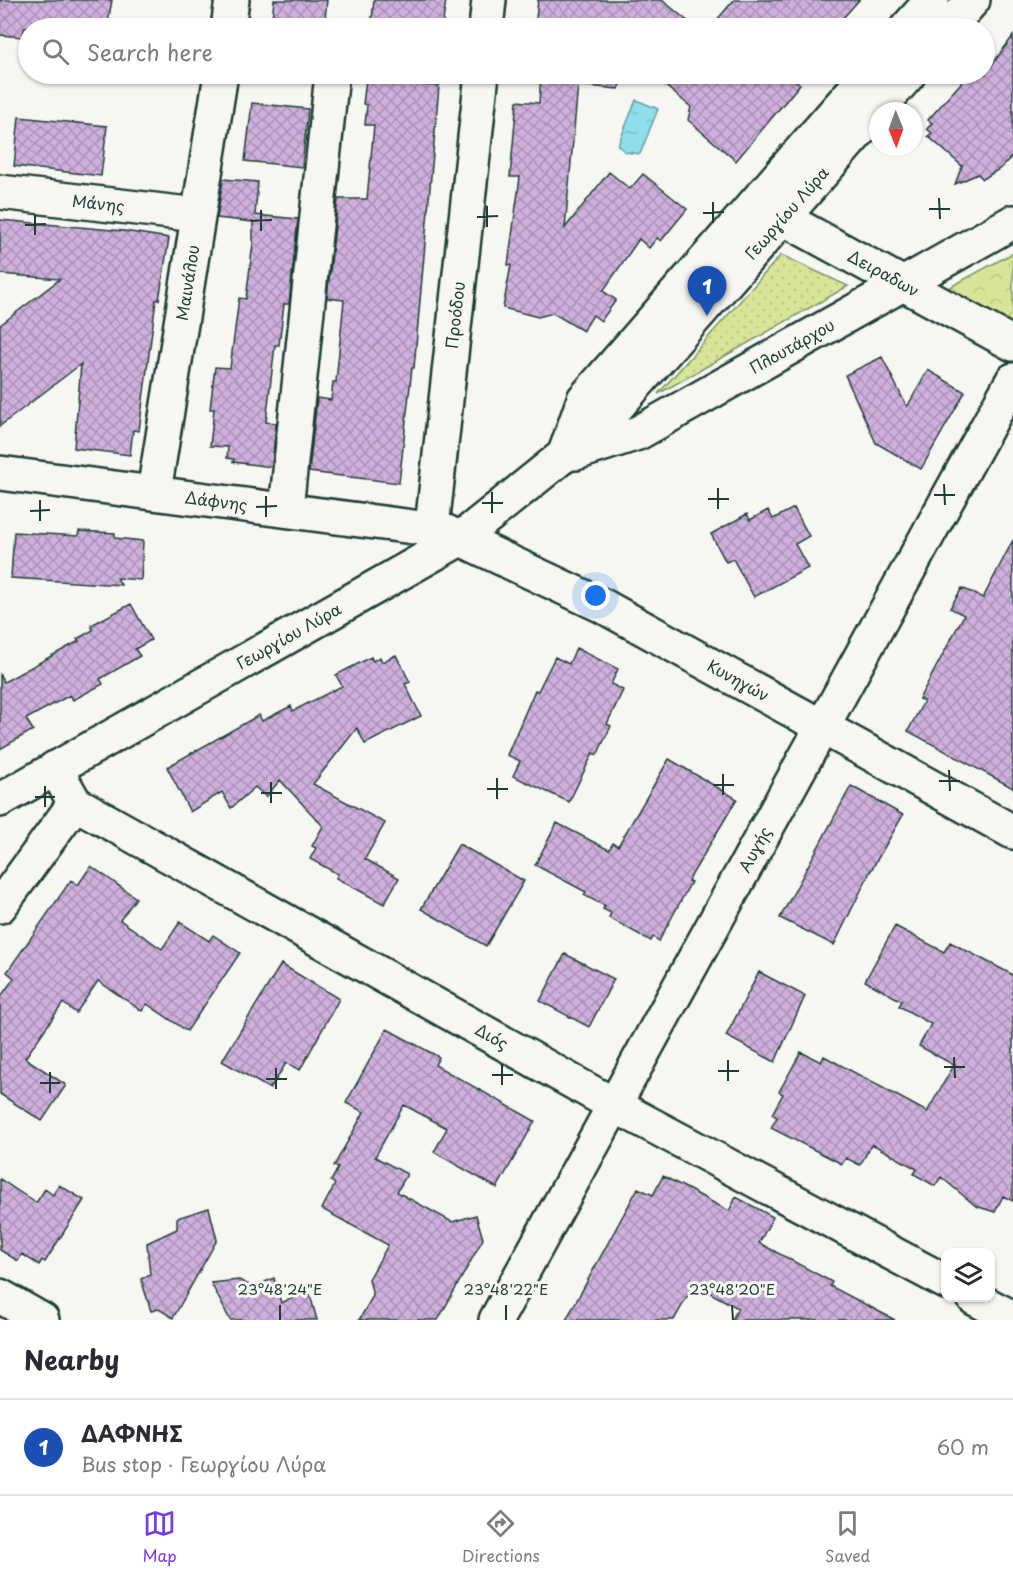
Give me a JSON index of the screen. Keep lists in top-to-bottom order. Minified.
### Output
{"streets":{"street":["Μάνης","Γεωργίου Λύρα","Δειραδων","Μαινάλου","Προόδου","Πλουτάρχου","Δάφνης","Κυνηγών","Αυγής","Διός"]},"crossings":[["Μάνης","Μαινάλου"],["Γεωργίου Λύρα","Δειραδων"],["Γεωργίου Λύρα","Προόδου"],["Γεωργίου Λύρα","Πλουτάρχου"],["Γεωργίου Λύρα","Δάφνης"],["Γεωργίου Λύρα","Κυνηγών"],["Δειραδων","Πλουτάρχου"],["Μαινάλου","Δάφνης"],["Προόδου","Δάφνης"],["Προόδου","Κυνηγών"],["Δάφνης","Κυνηγών"],["Κυνηγών","Αυγής"],["Αυγής","Διός"]],"north":"bottom","page":{"search":"Search here","pins":"1","heading":"Nearby","list":[{"mark":"1","name":"ΔΑΦΝΗΣ","note":"Bus stop · Γεωργίου Λύρα","value":"60 m"}],"nav":["Map","Directions","Saved"]},"coordinates":["23°48'24\"E","23°48'22\"E","23°48'20\"E"]}
